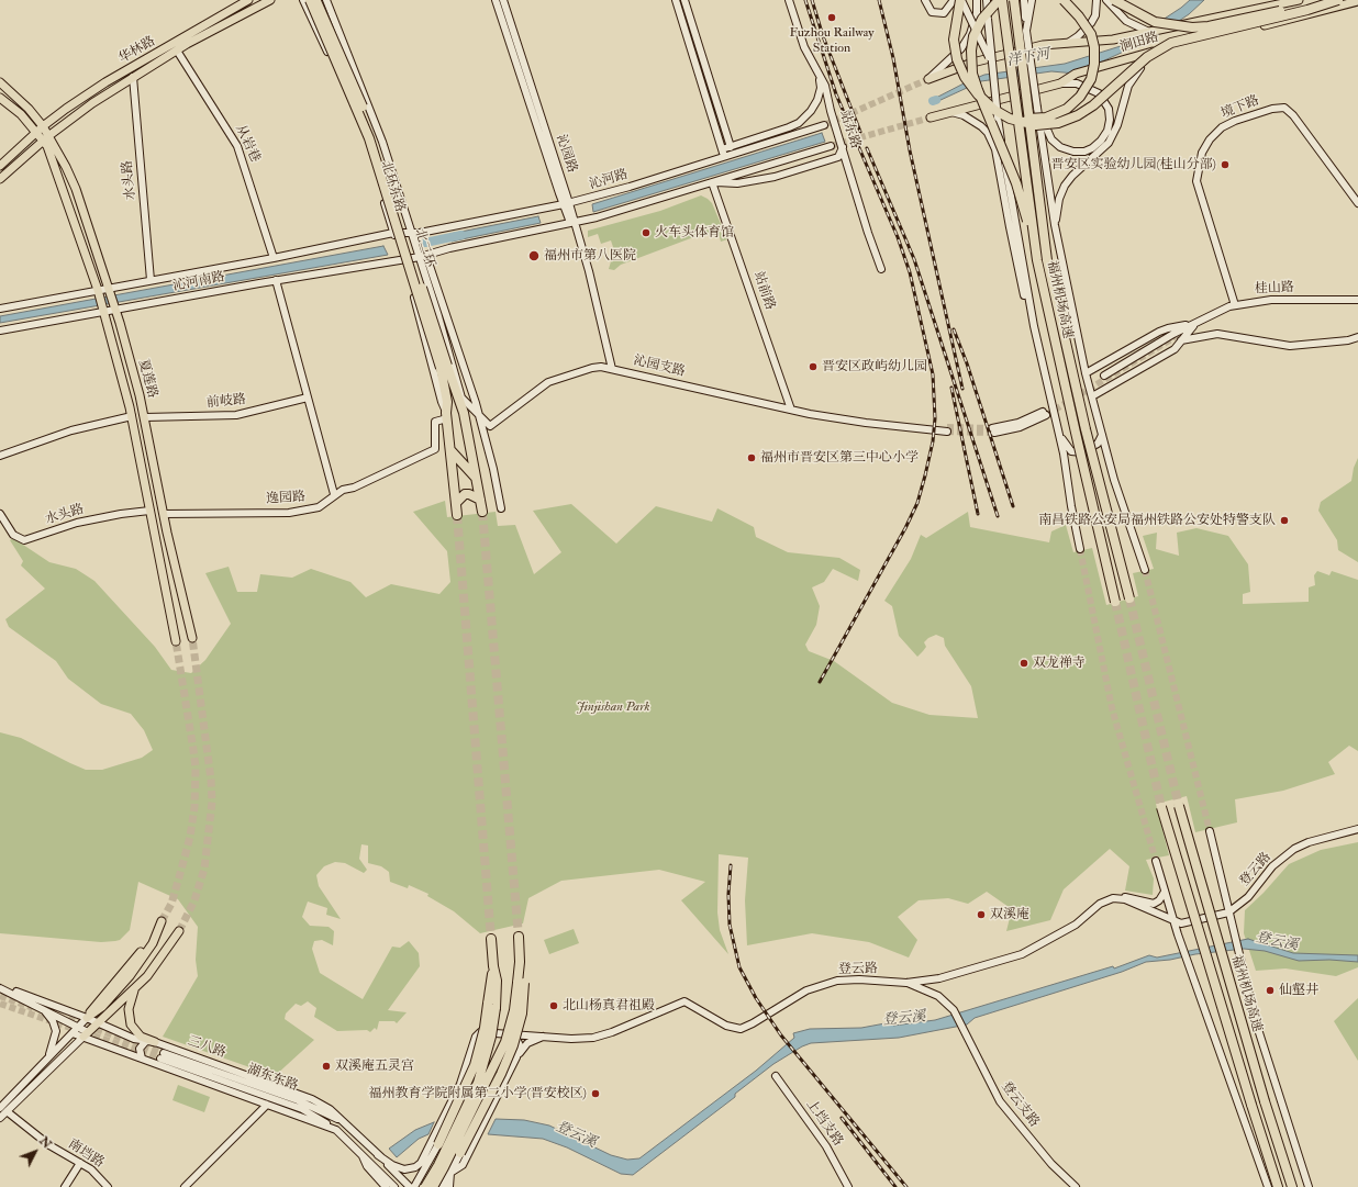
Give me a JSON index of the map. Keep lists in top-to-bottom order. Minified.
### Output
{"streets":{"highway":["北二环","福州机场高速"],"main road":["涧田路","华林路","境下路","站东路","从岩巷","沁园路","水头路","沁河路","北环东路","沁河南路","桂山路","站前路","沁园支路","夏莲路","前岐路","逸园路","登云路","三八路","湖东东路","登云支路","上垱支路","南垱路"]},"crossings":[["华林路","从岩巷"],["华林路","水头路"],["华林路","夏莲路"],["境下路","桂山路"],["从岩巷","沁河南路"],["沁园路","沁河路"],["沁园路","沁园支路"],["水头路","沁河南路"],["水头路","夏莲路"],["沁河路","北环东路"],["沁河路","沁河南路"],["北环东路","北二环"],["北环东路","沁河南路"],["北环东路","逸园路"],["北二环","逸园路"],["沁河南路","夏莲路"],["站前路","沁园支路"],["夏莲路","前岐路"],["夏莲路","逸园路"],["登云路","登云支路"],["三八路","湖东东路"]],"water":["洋下河","登云溪"],"parks":["Jinjishan Park"],"places":["Fuzhou Railway Station","晋安区实验幼儿园(桂山分部)","火车头体育馆","福州市第八医院","晋安区政屿幼儿园","福州市晋安区第三中心小学","南昌铁路公安局福州铁路公安处特警支队","双龙禅寺","双溪庵","仙壑井","北山杨真君祖殿","双溪庵五灵宫","福州教育学院附属第二小学(晋安校区)"],"north":"top right"}
